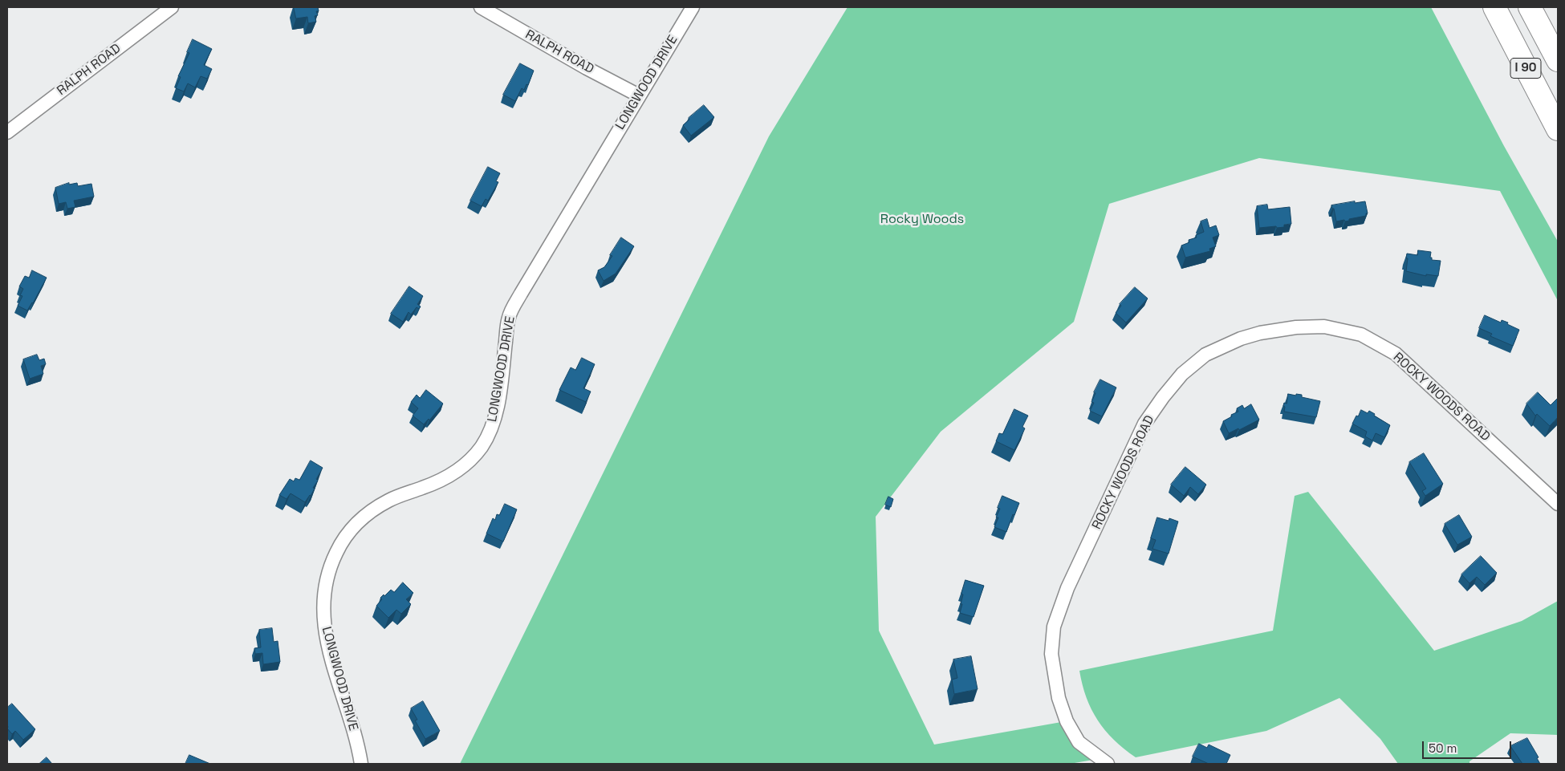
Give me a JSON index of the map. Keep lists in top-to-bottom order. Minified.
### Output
{"streets":{"highway":["I 90"],"street":["RALPH ROAD","LONGWOOD DRIVE","ROCKY WOODS ROAD"]},"crossings":[["RALPH ROAD","LONGWOOD DRIVE"]],"parks":["Rocky Woods"],"scale_bar":"50 m"}
